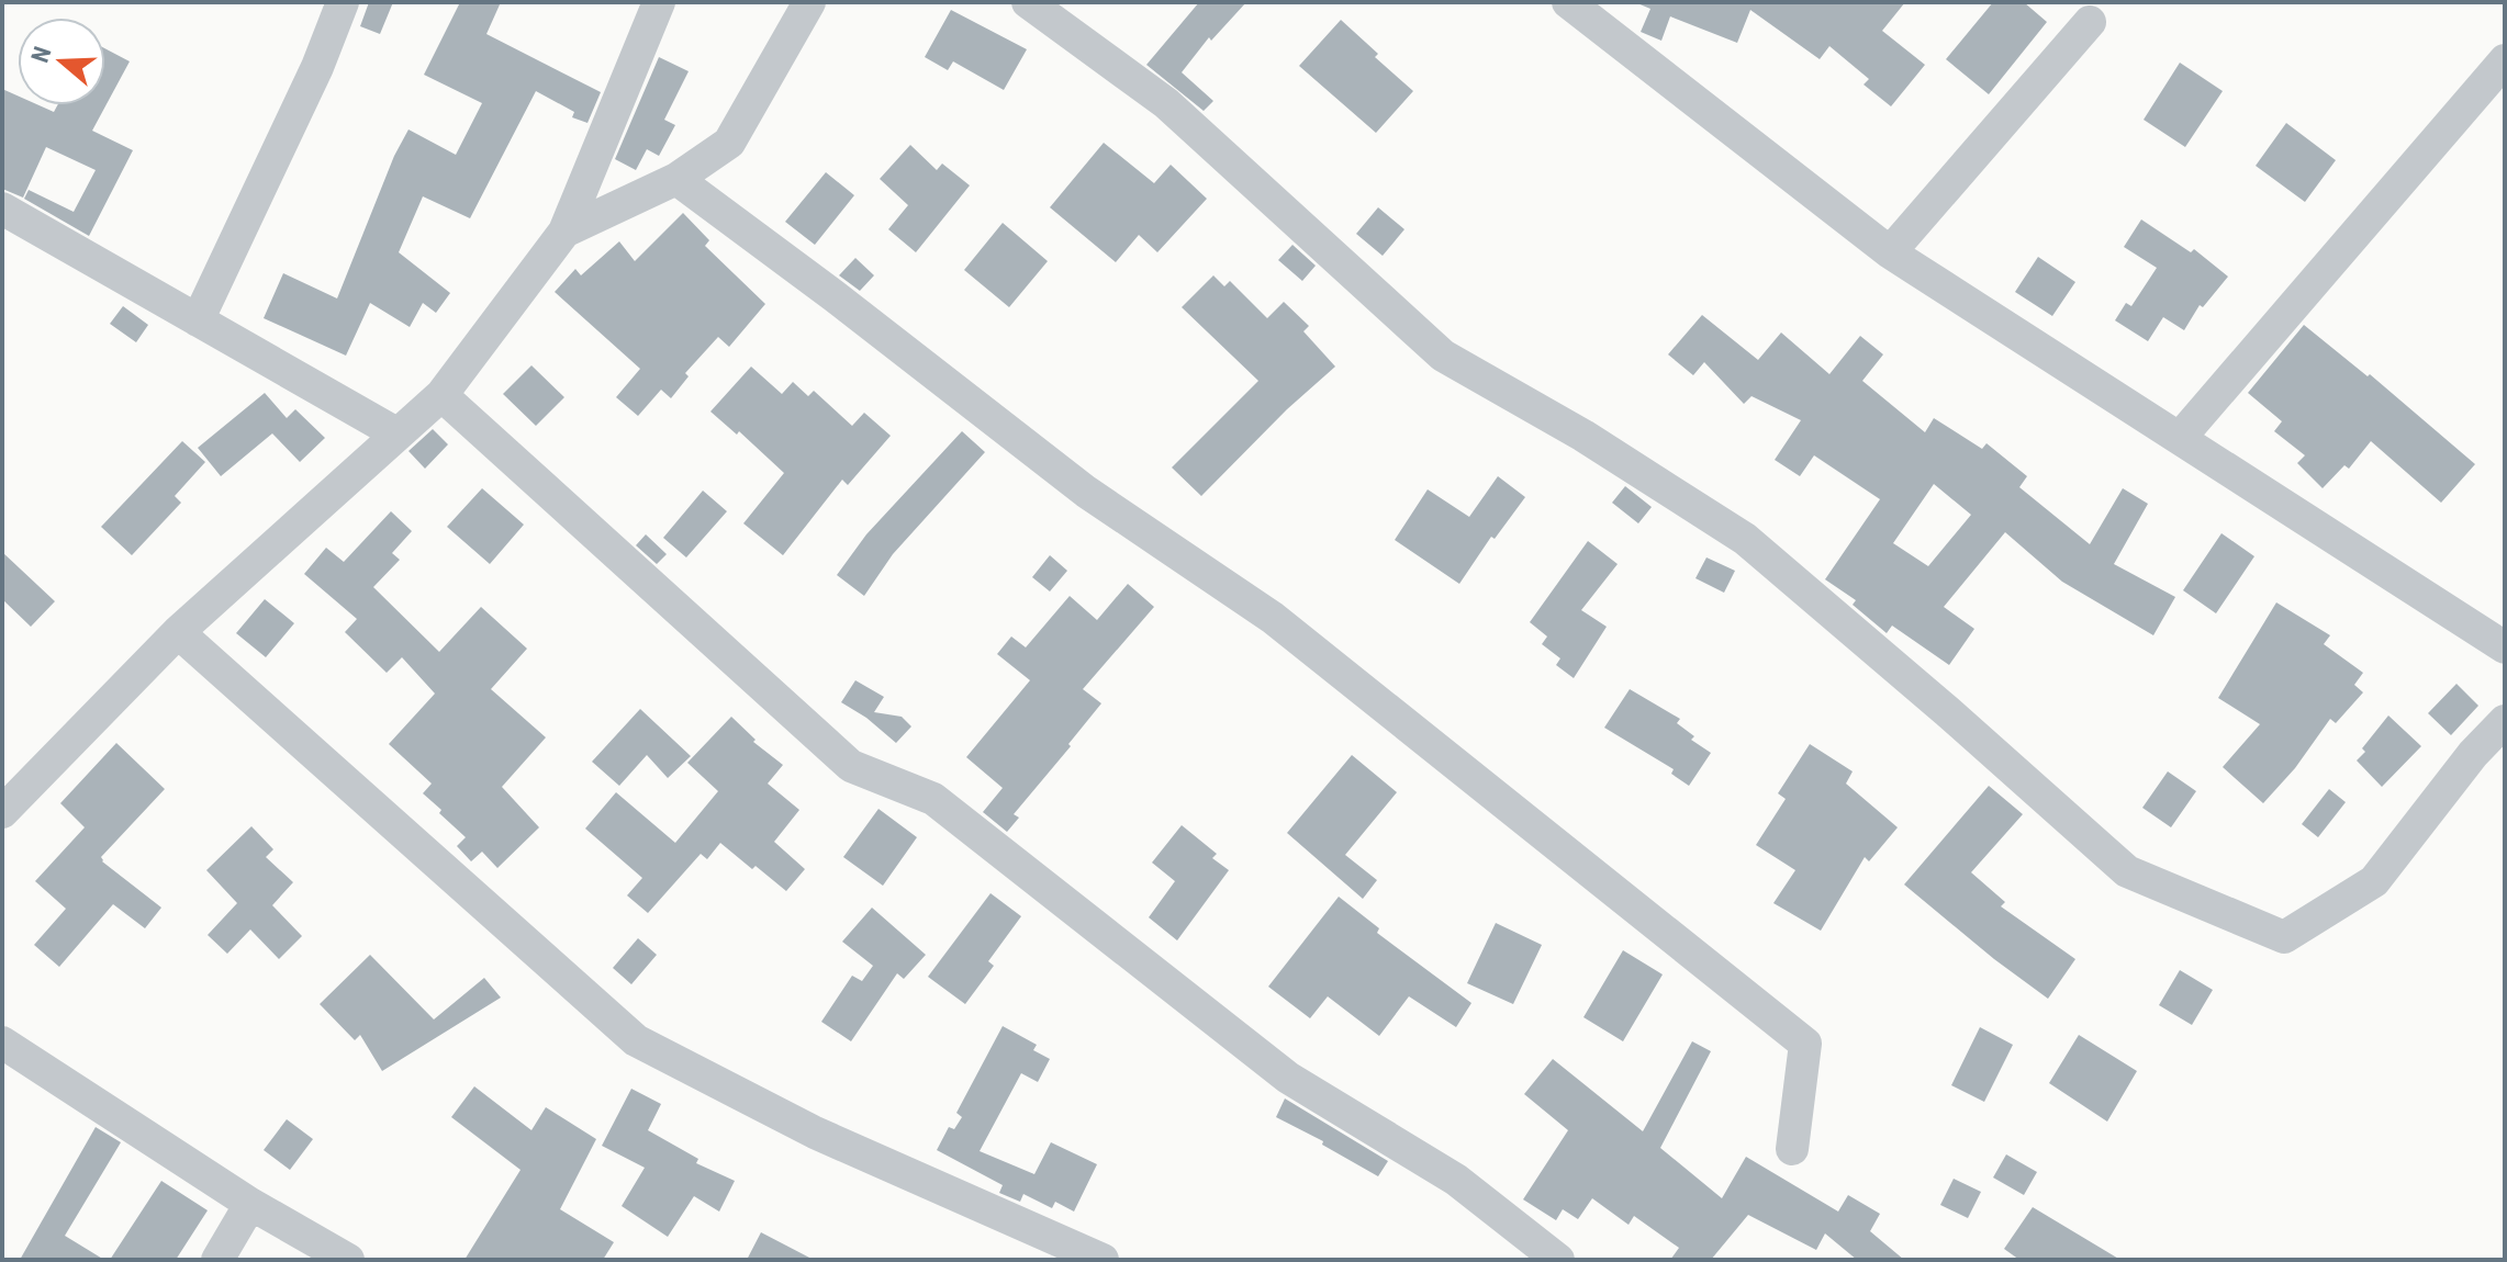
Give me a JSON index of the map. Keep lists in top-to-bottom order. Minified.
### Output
{"north":"left"}
